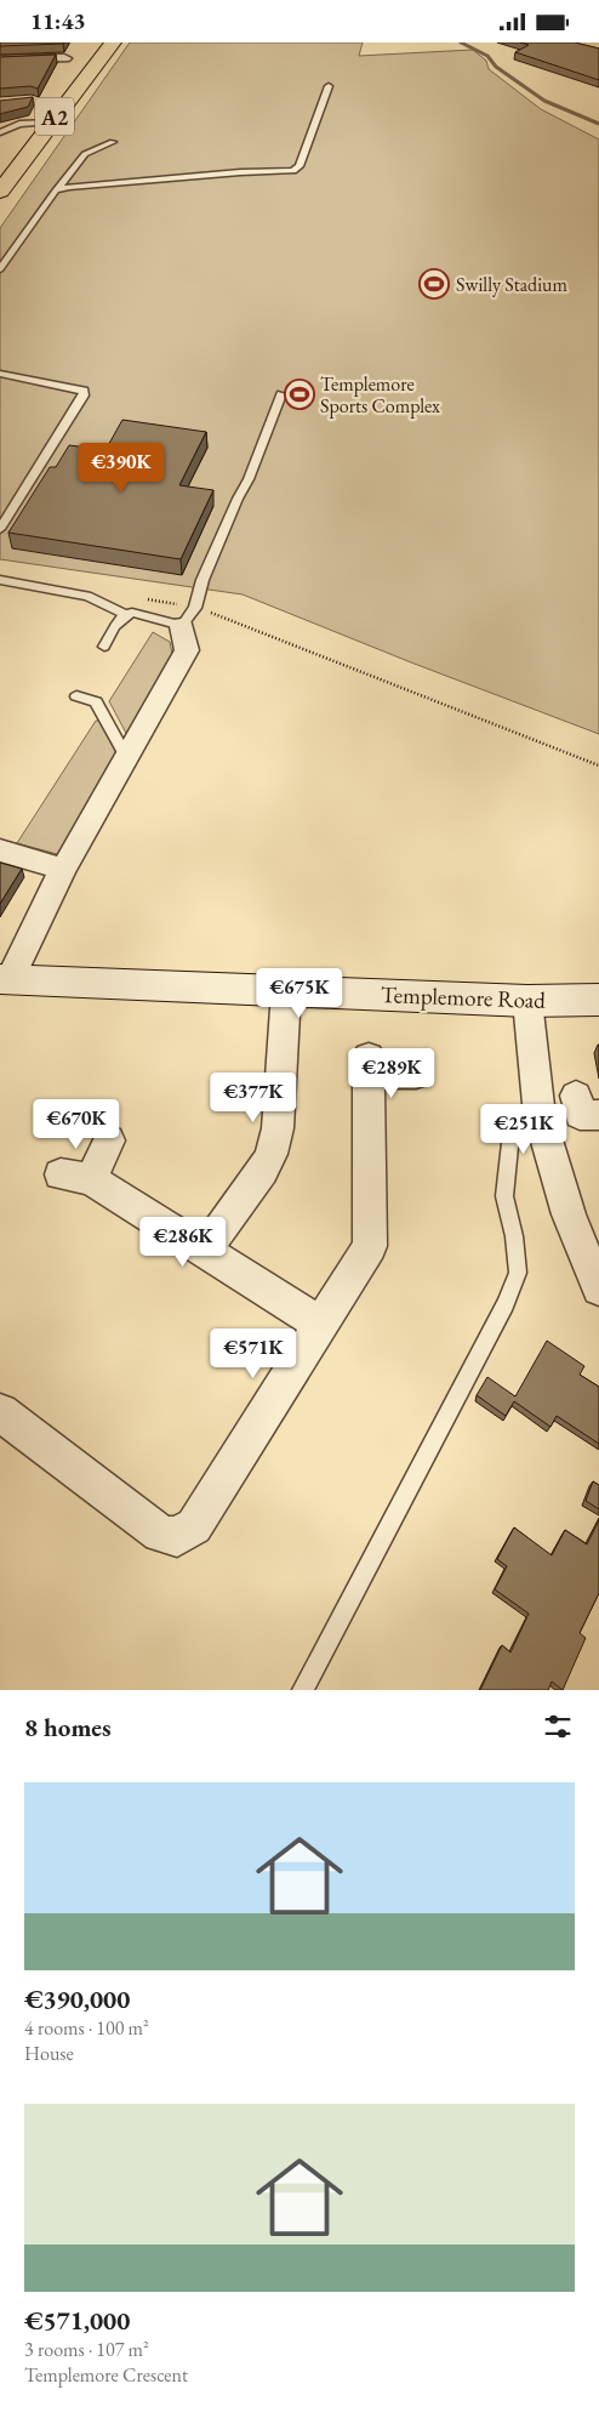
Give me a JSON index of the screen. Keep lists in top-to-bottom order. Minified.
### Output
{"streets":{"highway":["A2"],"main road":["Templemore Road"]},"places":{"sports":["Swilly Stadium","Templemore Sports Complex"]},"page":{"status":"11:43","price":["€390K","€675K","€289K","€377K","€670K","€251K","€286K","€571K"],"heading":"8 homes","list":[{"name":"€390,000","note":"4 rooms · 100 m² · House"},{"name":"€571,000","note":"3 rooms · 107 m² · Templemore Crescent"}]}}
